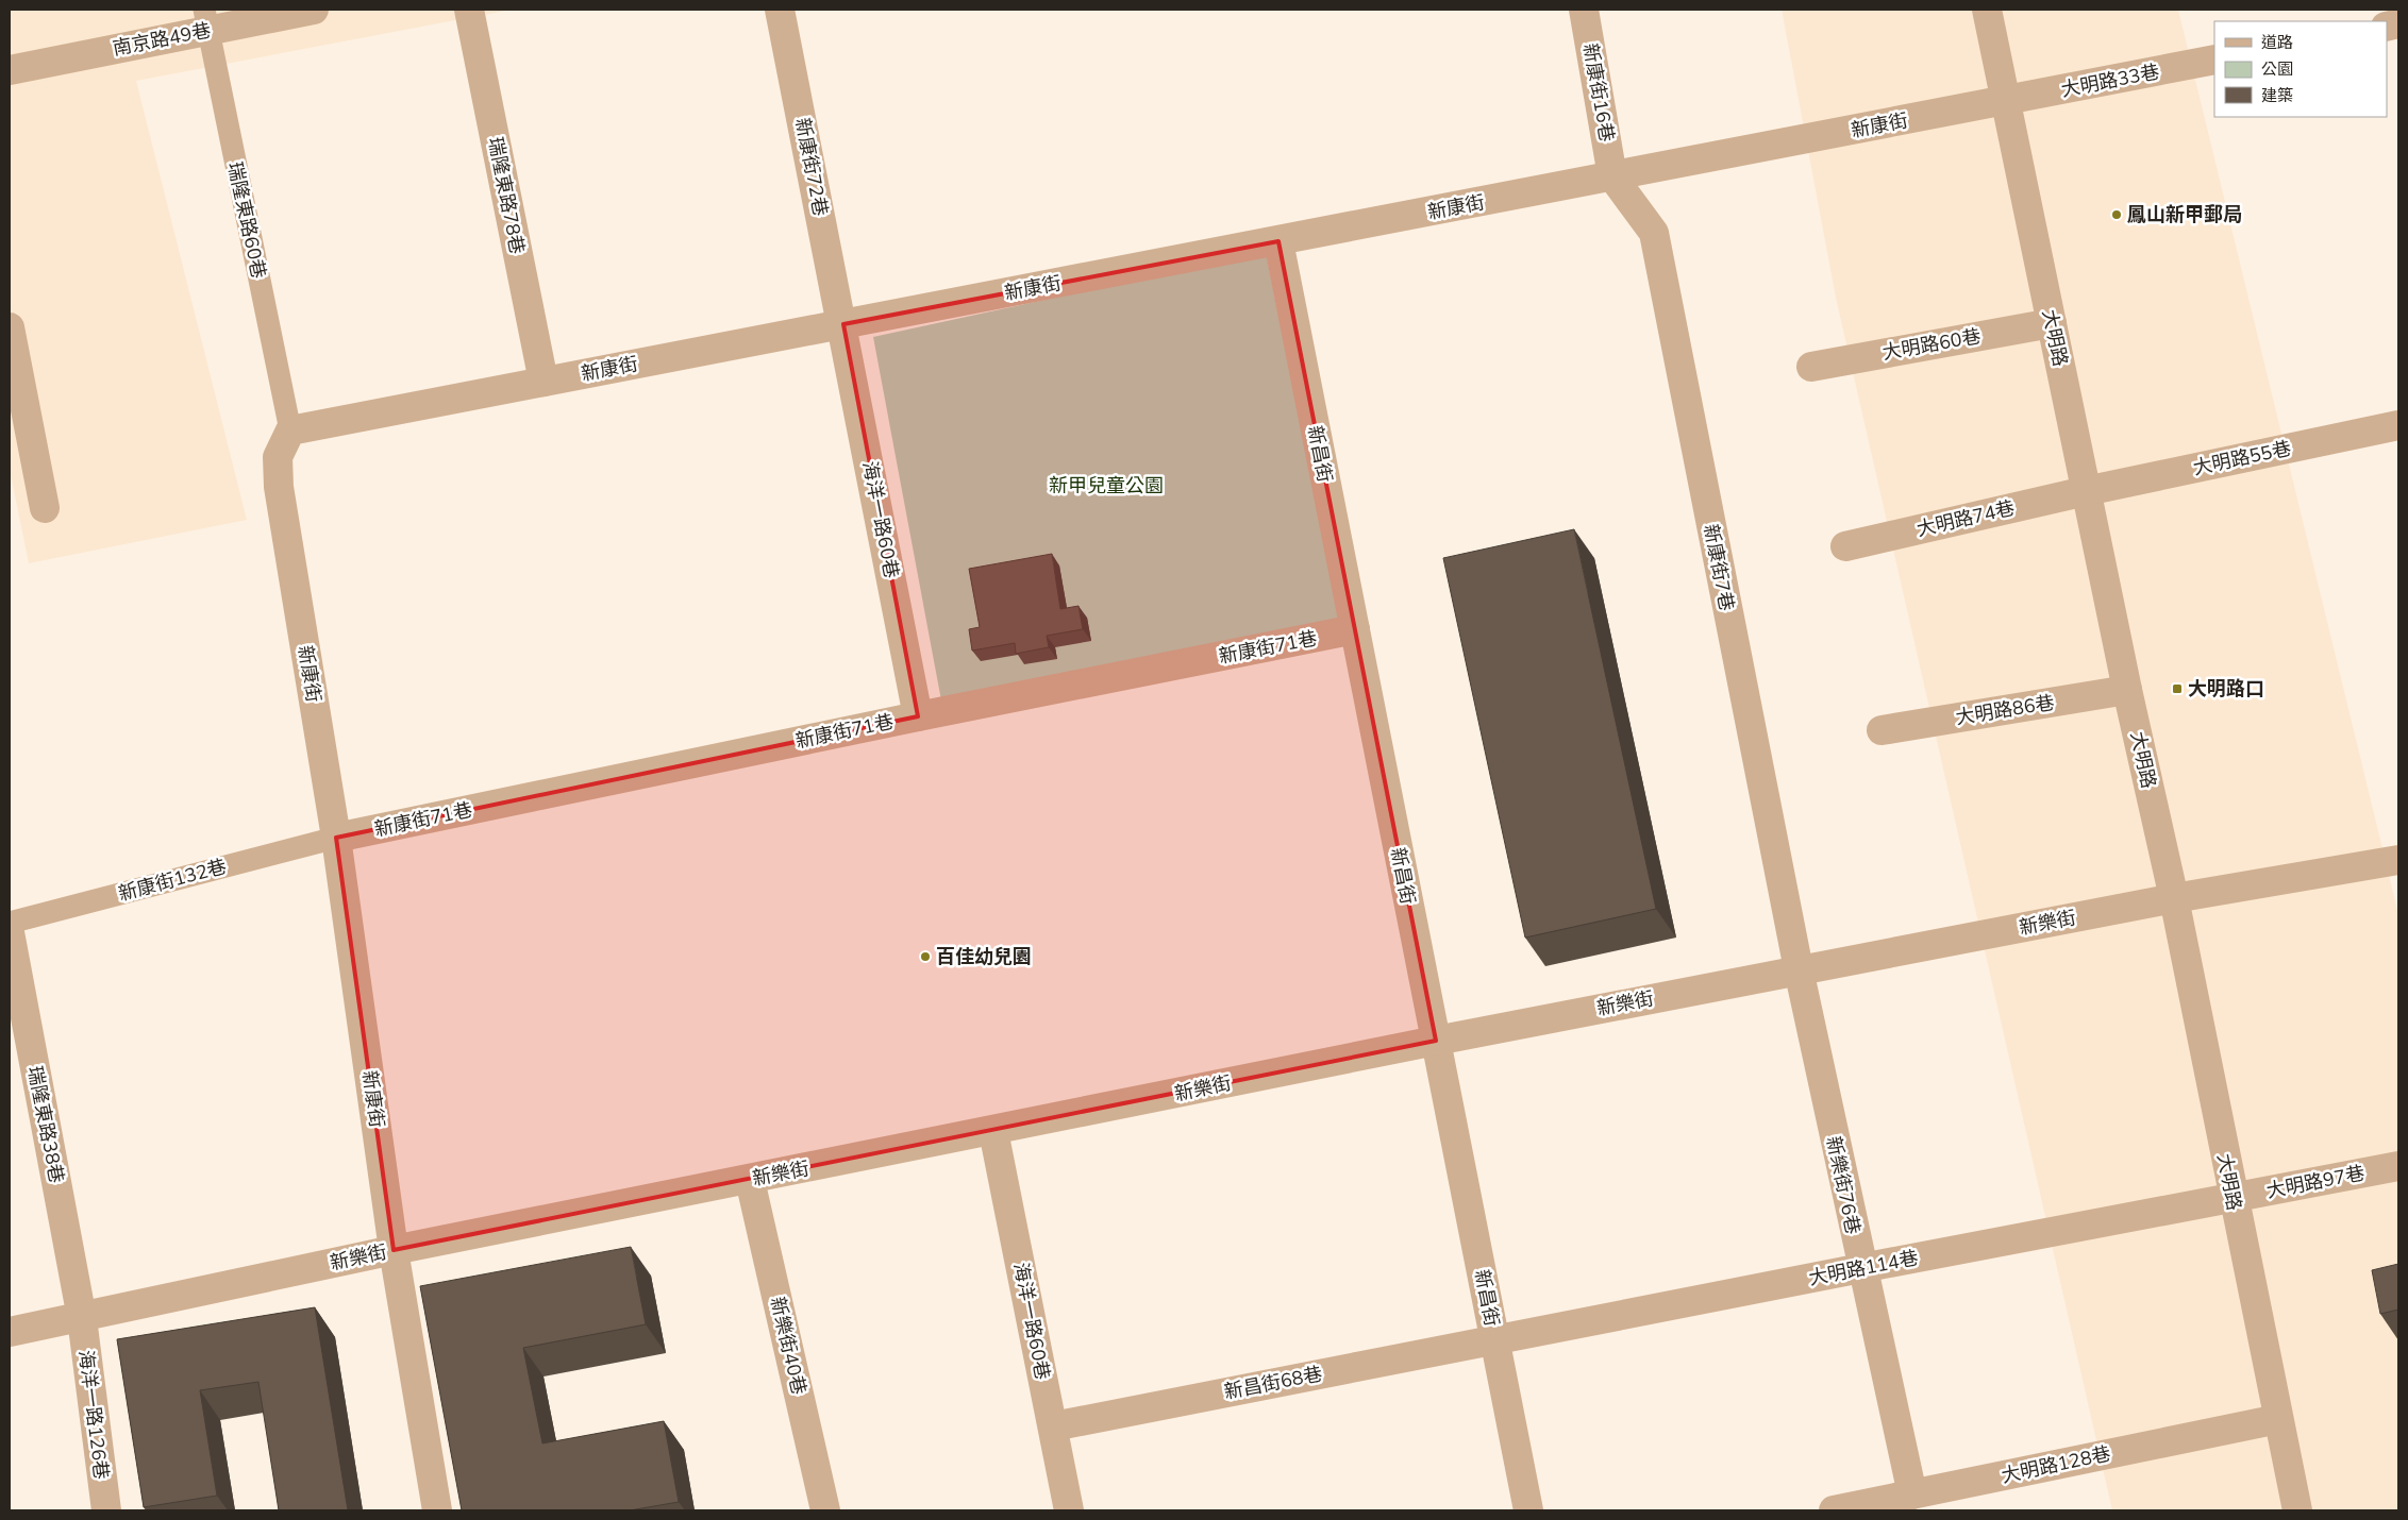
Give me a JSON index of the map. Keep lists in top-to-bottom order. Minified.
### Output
{"streets":{"street":["南京路49巷","大明路33巷","新康街16巷","新康街","新康街72巷","瑞隆東路78巷","大明路","大明路60巷","新昌街","大明路55巷","大明路74巷","海洋一路60巷","新康街7巷","新康街71巷","大明路86巷","新樂街","瑞隆東路38巷","大明路97巷","新樂街76巷","大明路114巷","新樂街40巷","新昌街68巷","海洋一路126巷","大明路128巷"],"lane":["瑞隆東路60巷","新康街132巷"]},"crossings":[["南京路49巷","瑞隆東路60巷"],["大明路33巷","新康街"],["大明路33巷","大明路"],["新康街16巷","新康街"],["新康街16巷","新康街7巷"],["新康街","新康街72巷"],["新康街","瑞隆東路78巷"],["新康街","瑞隆東路60巷"],["新康街","大明路"],["新康街","新昌街"],["新康街","海洋一路60巷"],["新康街","新康街7巷"],["新康街","新康街71巷"],["新康街","新康街132巷"],["新康街","新樂街"],["新康街72巷","海洋一路60巷"],["大明路","大明路60巷"],["大明路","大明路55巷"],["大明路","大明路74巷"],["大明路","大明路86巷"],["大明路","新樂街"],["大明路","大明路97巷"],["大明路","大明路114巷"],["大明路","大明路128巷"],["新昌街","新康街71巷"],["新昌街","新樂街"],["新昌街","大明路114巷"],["新昌街","新昌街68巷"],["大明路55巷","大明路74巷"],["海洋一路60巷","新康街71巷"],["海洋一路60巷","新樂街"],["海洋一路60巷","新昌街68巷"],["新康街7巷","新樂街"],["新康街7巷","新樂街76巷"],["新康街71巷","新康街132巷"],["新樂街","瑞隆東路38巷"],["新樂街","新樂街76巷"],["新樂街","新樂街40巷"],["新樂街","海洋一路126巷"],["瑞隆東路38巷","海洋一路126巷"],["大明路97巷","大明路114巷"],["新樂街76巷","大明路114巷"],["新樂街76巷","大明路128巷"],["大明路114巷","新昌街68巷"]],"parks":["新甲兒童公園"],"places":{"other":["鳳山新甲郵局","百佳幼兒園"],"transit":["大明路口"]},"legend":["道路","公園","建築"]}
